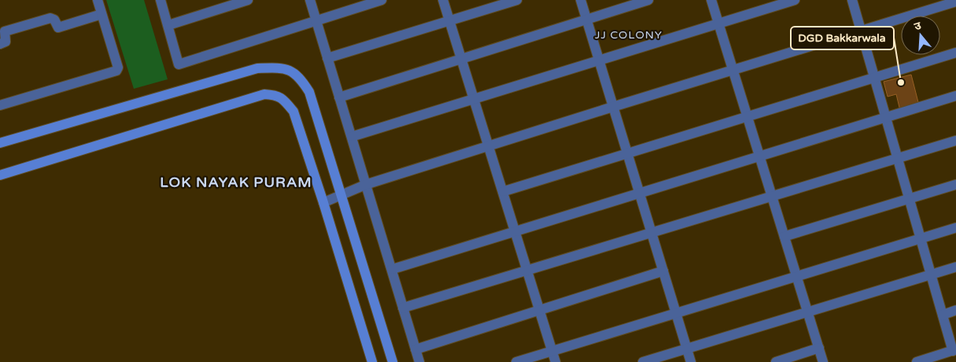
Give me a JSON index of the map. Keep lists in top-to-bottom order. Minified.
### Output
{"districts":["JJ COLONY","LOK NAYAK PURAM"],"places":["DGD Bakkarwala"],"north":"top"}
